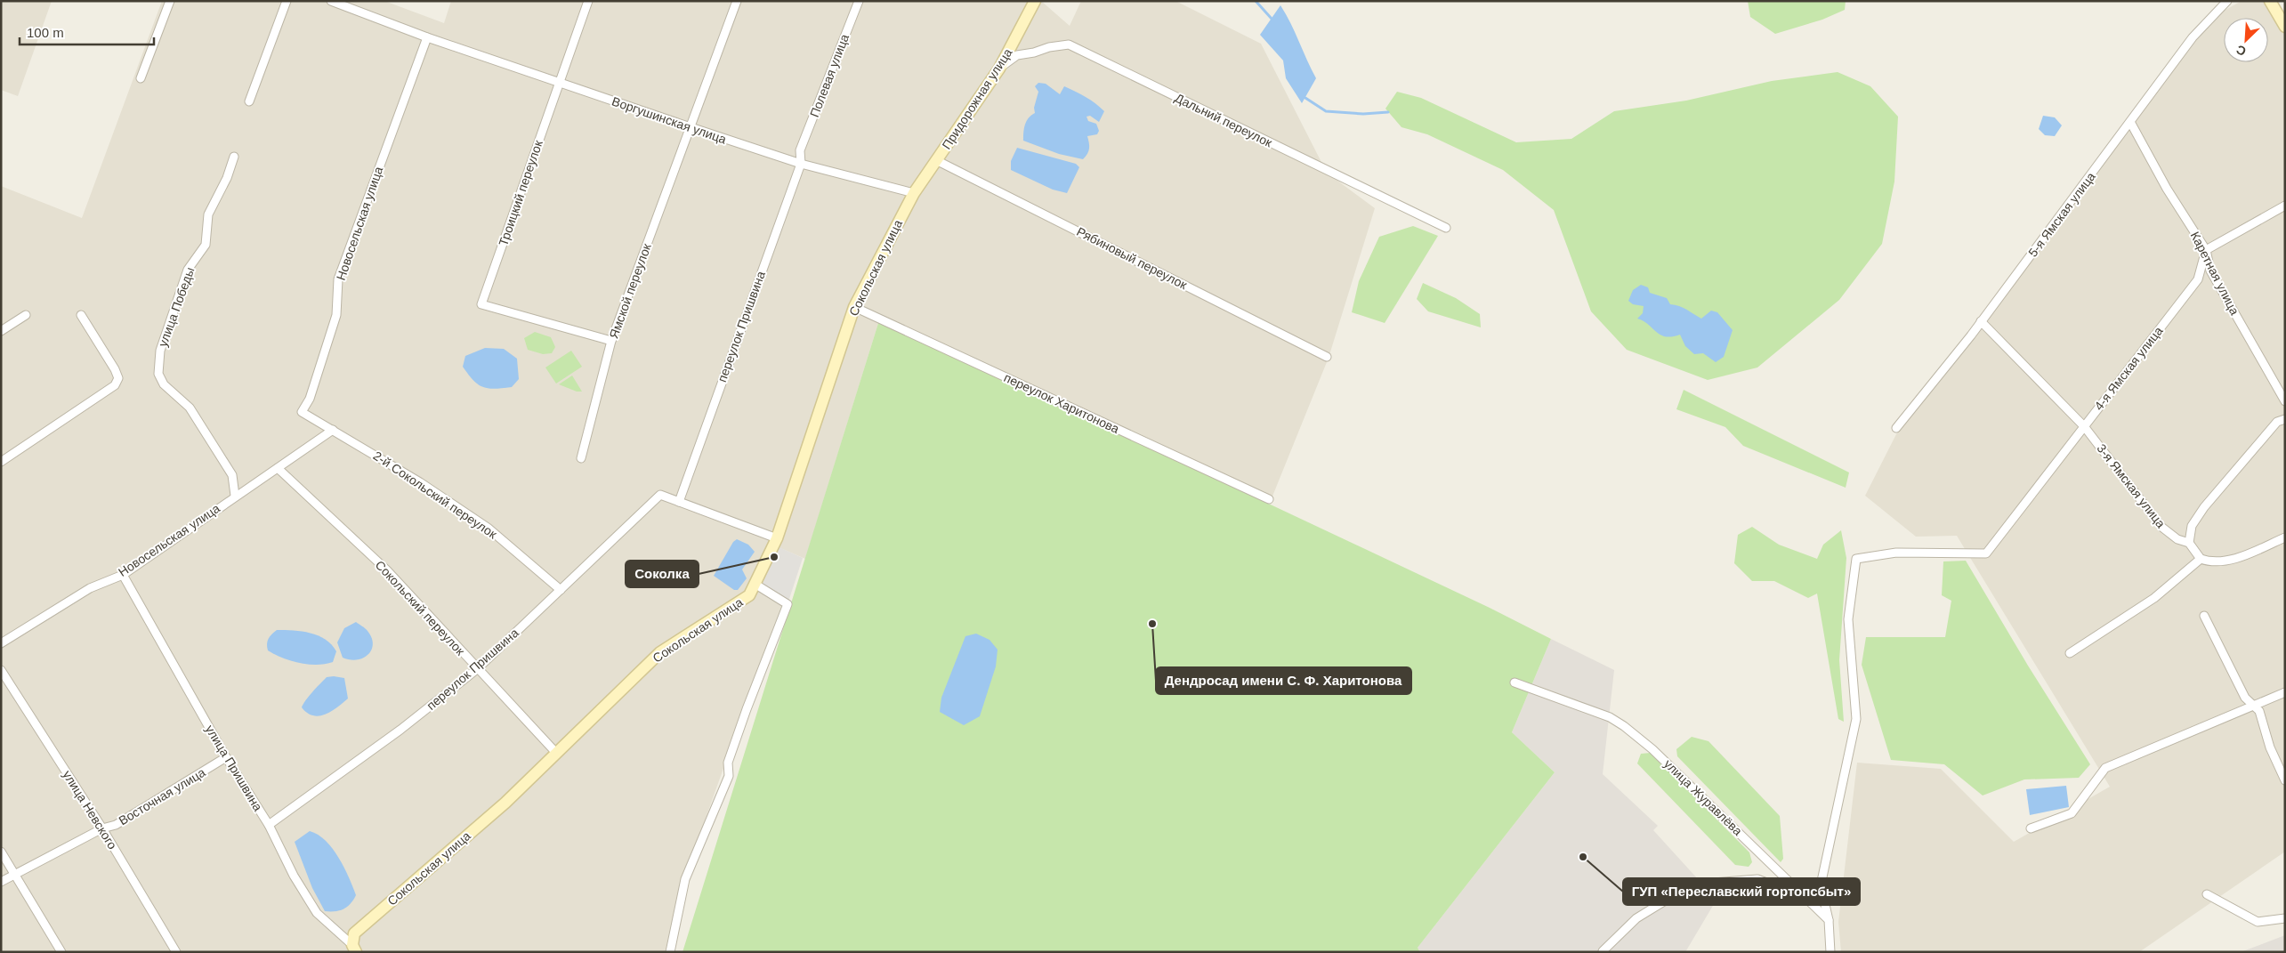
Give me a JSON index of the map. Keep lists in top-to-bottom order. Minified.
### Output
{"streets":{"street":["Полевая улица","Придорожная улица","Воргушинская улица","Дальний переулок","Троицкий переулок","5-я Ямская улица","Новосельская улица","Рябиновый переулок","Сокольская улица","Каретная улица","Ямской переулок","улица Победы","переулок Пришвина","4-я Ямская улица","переулок Харитонова","3-я Ямская улица","2-й Сокольский переулок","Сокольский переулок","улица Пришвина","Восточная улица","улица Журавлёва","улица Невского"]},"crossings":[["Полевая улица","переулок Пришвина"],["Придорожная улица","Воргушинская улица"],["Придорожная улица","Дальний переулок"],["Придорожная улица","Рябиновый переулок"],["Придорожная улица","Сокольская улица"],["Воргушинская улица","Троицкий переулок"],["Воргушинская улица","Новосельская улица"],["Воргушинская улица","Сокольская улица"],["Воргушинская улица","Ямской переулок"],["Воргушинская улица","переулок Пришвина"],["Троицкий переулок","Ямской переулок"],["5-я Ямская улица","Каретная улица"],["5-я Ямская улица","3-я Ямская улица"],["Новосельская улица","улица Победы"],["Новосельская улица","2-й Сокольский переулок"],["Новосельская улица","Сокольский переулок"],["Новосельская улица","улица Пришвина"],["Сокольская улица","переулок Харитонова"],["Сокольская улица","Сокольский переулок"],["Сокольская улица","улица Пришвина"],["Каретная улица","4-я Ямская улица"],["переулок Пришвина","2-й Сокольский переулок"],["переулок Пришвина","Сокольский переулок"],["переулок Пришвина","улица Пришвина"],["4-я Ямская улица","3-я Ямская улица"],["4-я Ямская улица","улица Журавлёва"],["улица Пришвина","Восточная улица"],["Восточная улица","улица Невского"]],"places":["Соколка","Дендросад имени С. Ф. Харитонова","ГУП «Переславский гортопсбыт»"],"scale_bar":"100 m","north":"bottom left"}
